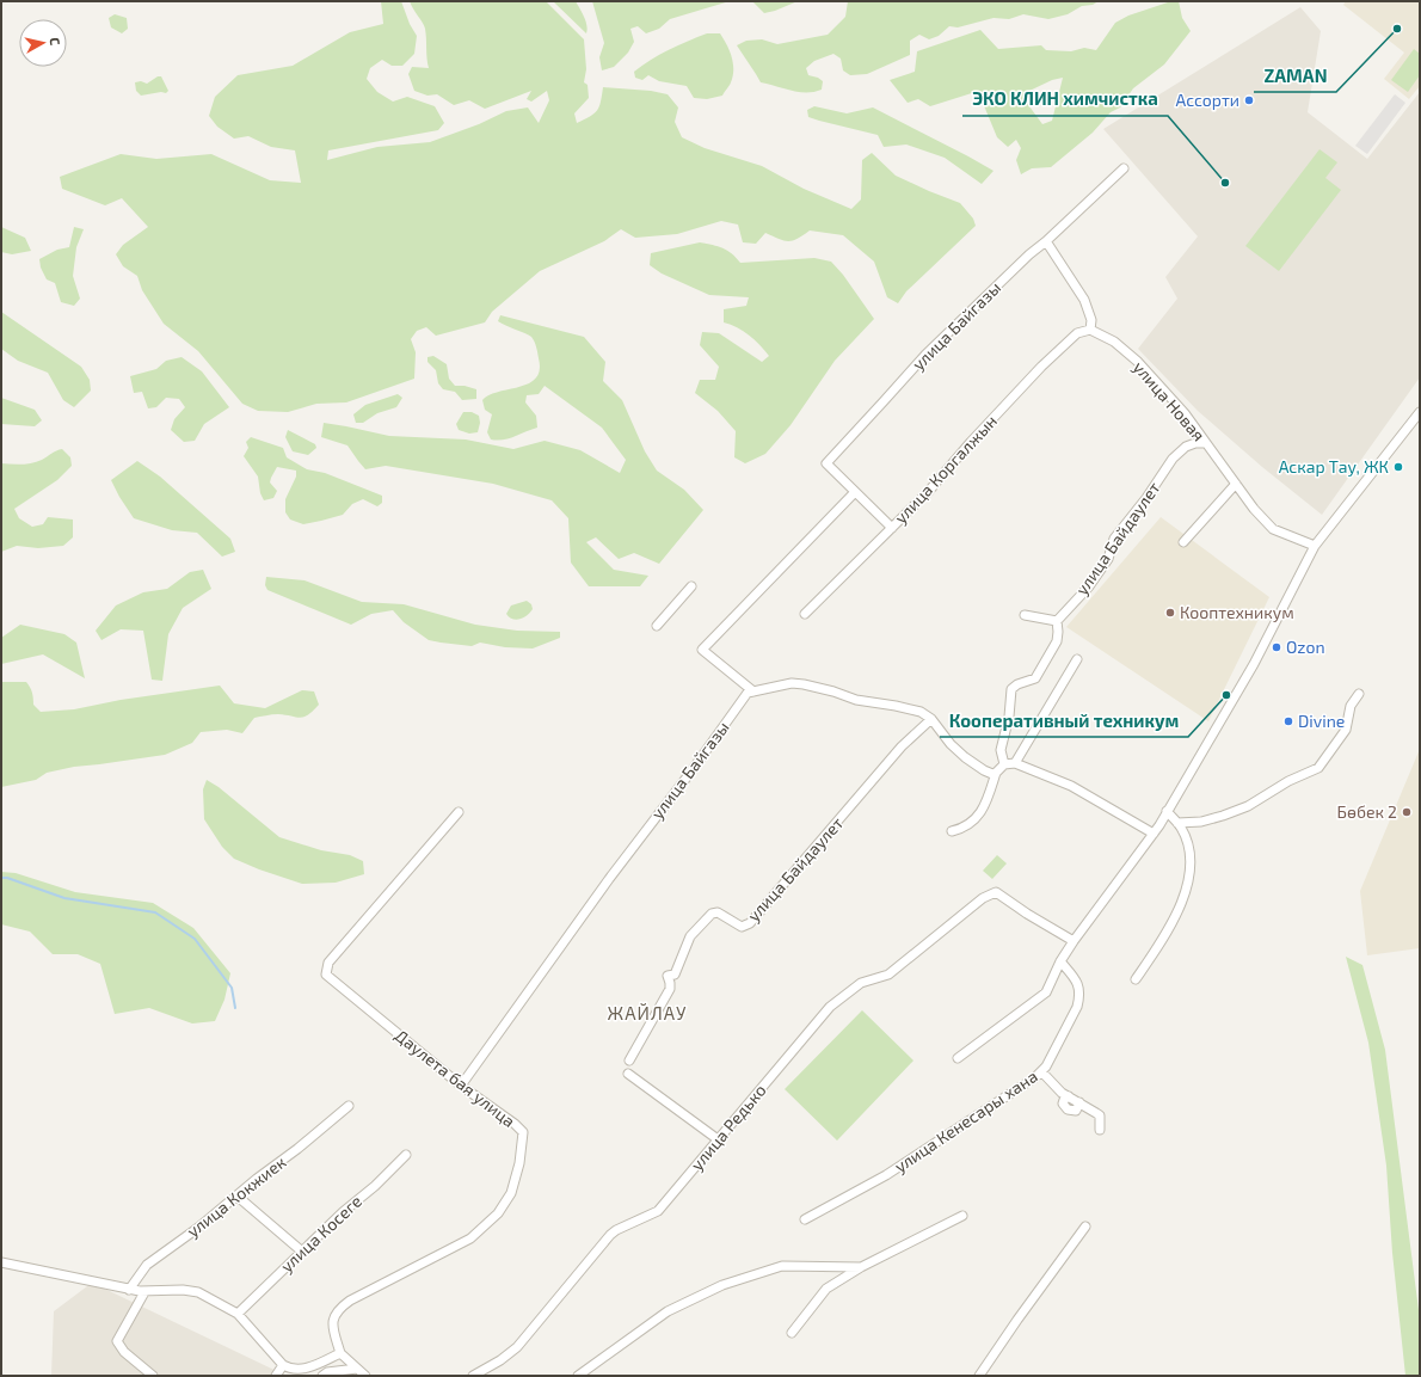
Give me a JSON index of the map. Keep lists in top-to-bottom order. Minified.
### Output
{"streets":{"street":["улица Байгазы","улица Новая","улица Коргалжын","улица Байдаулет","Даулета бая улица","улица Кенесары хана","улица Редько","улица Кокжиек","улица Косеге"]},"crossings":[["улица Байгазы","улица Коргалжын"],["улица Байгазы","Даулета бая улица"],["улица Новая","улица Коргалжын"],["улица Новая","улица Байдаулет"]],"districts":["ЖАЙЛАУ"],"places":["ZAMAN","Ассорти","ЭКО КЛИН химчистка","Аскар Тау, ЖК","Кооптехникум","Ozon","Кооперативный техникум","Divine","Бөбек 2"],"north":"right"}
